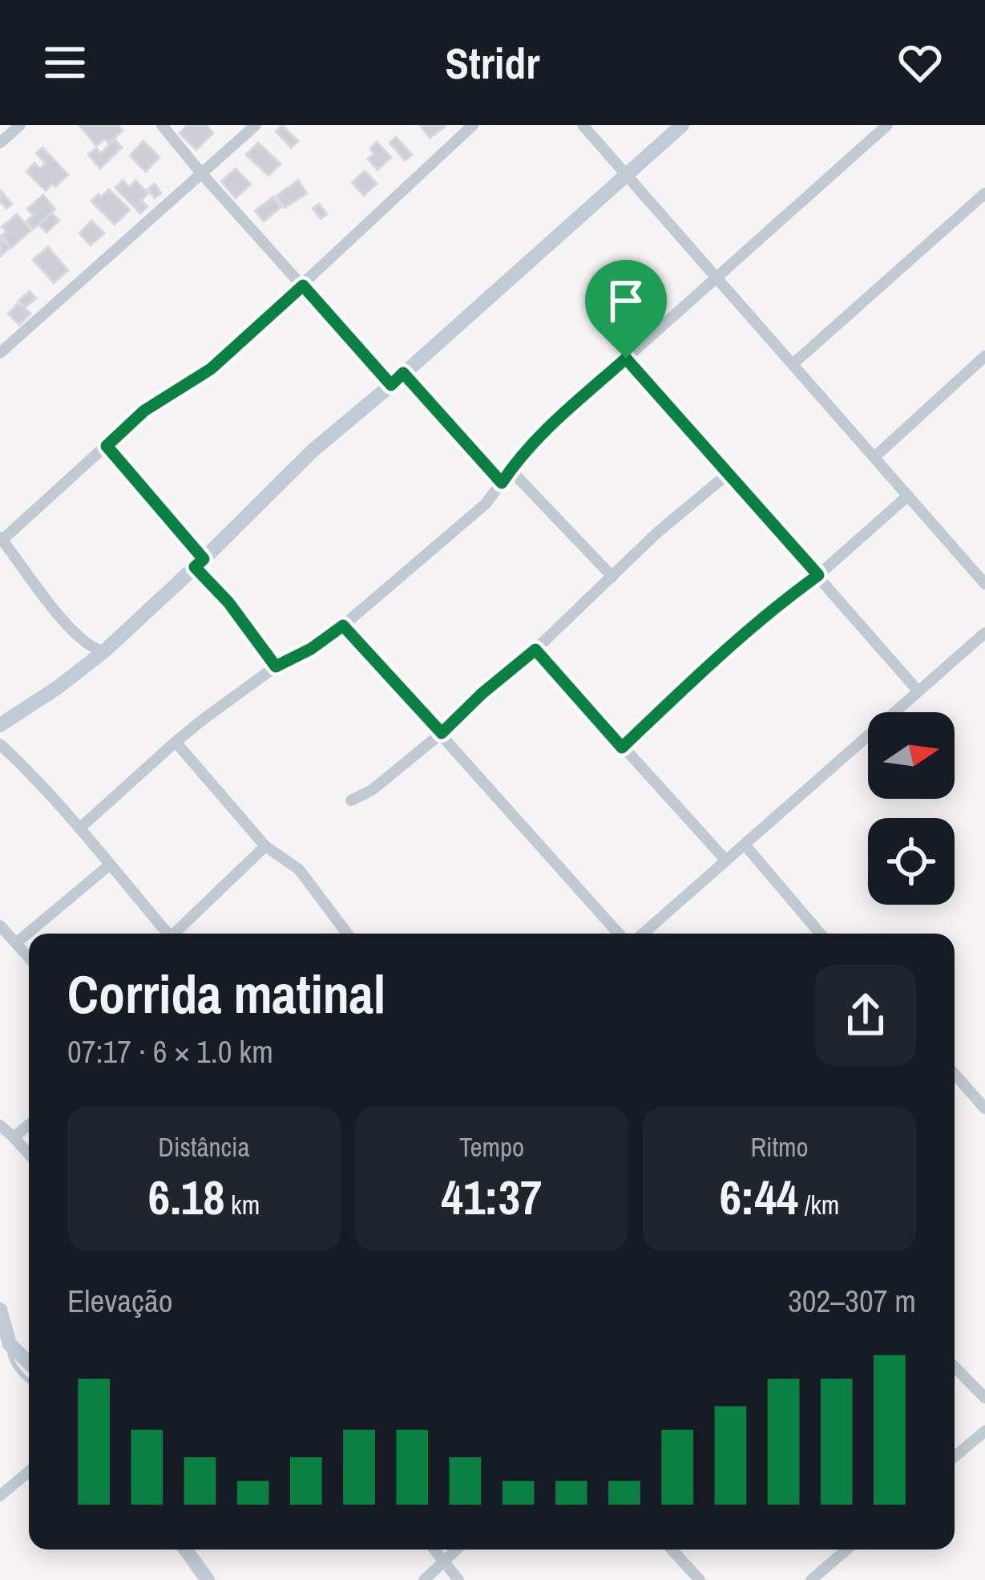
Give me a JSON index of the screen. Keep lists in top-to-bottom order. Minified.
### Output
{"north":"right","page":{"header":"Stridr","heading":["Corrida matinal","07:17 · 6 × 1.0 km"],"stats":[["Distância","6.18 km"],["Tempo","41:37"],["Ritmo","6:44 /km"]],"chart":["Elevação","302–307 m"]}}
